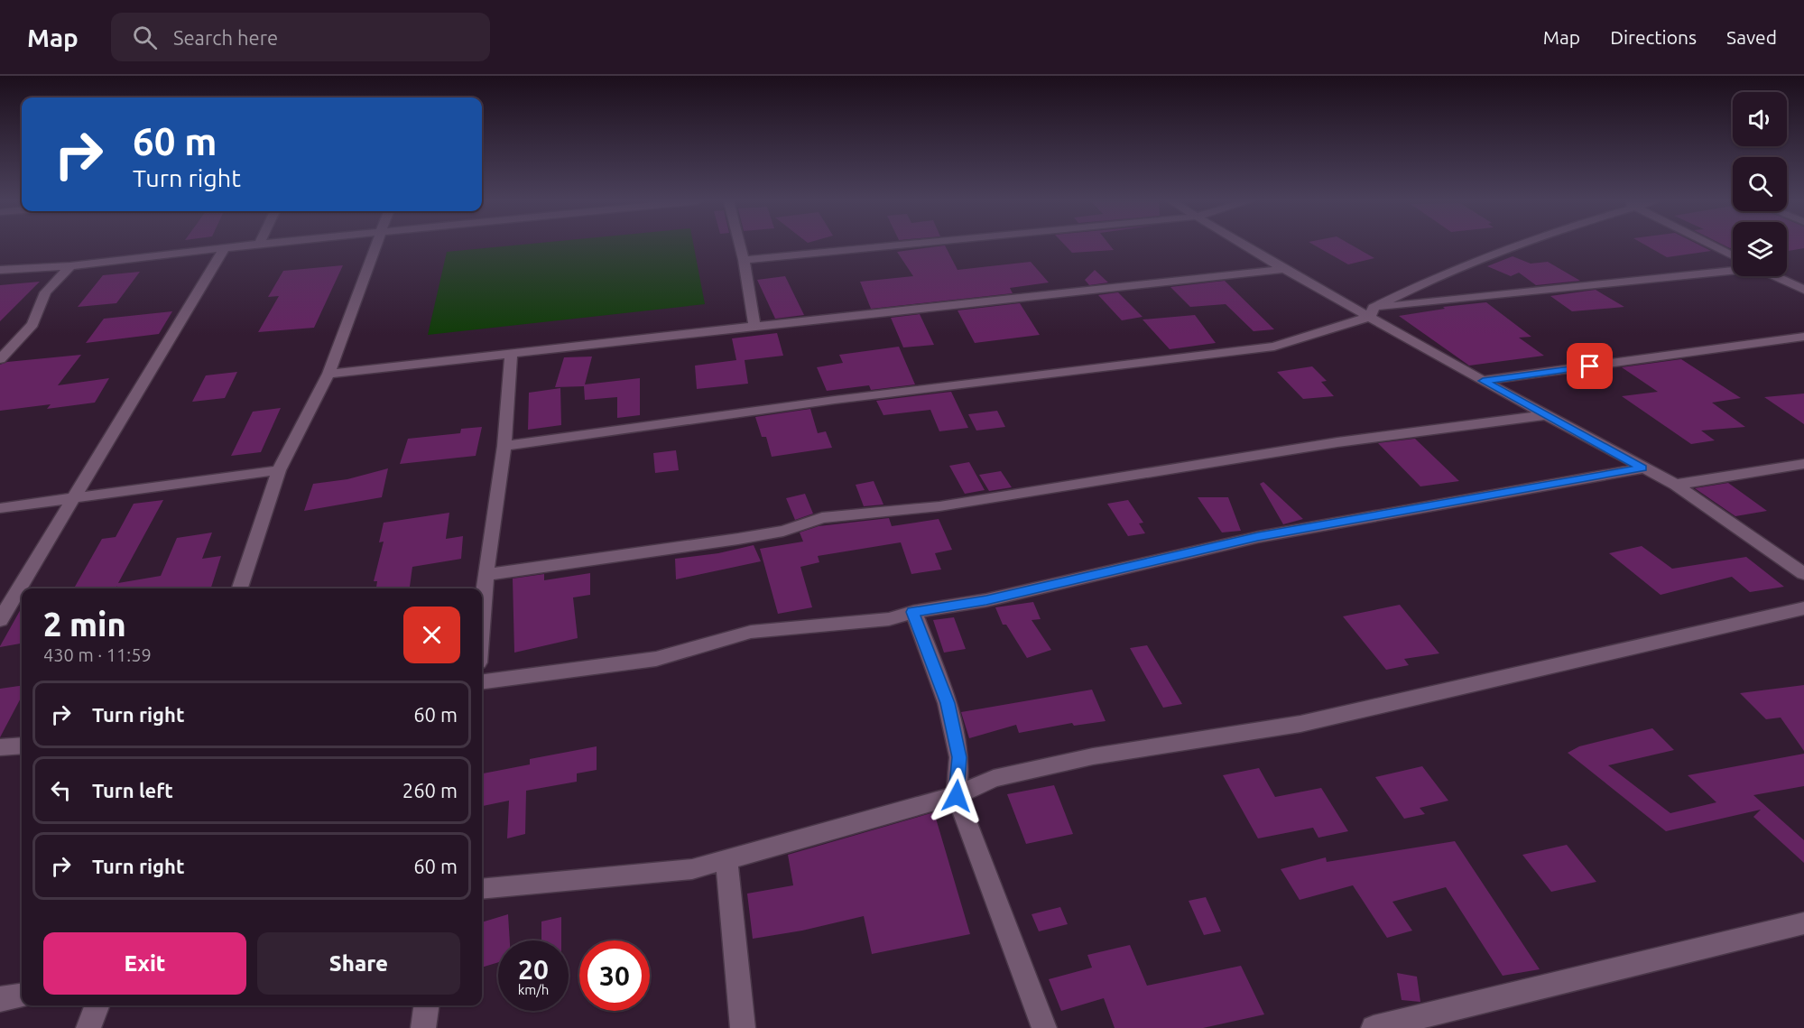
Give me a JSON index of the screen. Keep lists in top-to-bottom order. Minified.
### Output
{"page":{"header":"Map","search":"Search here","nav":["Map","Directions","Saved"],"turn":["60 m","Turn right"],"heading":["2 min","430 m · 11:59"],"list":[{"name":"Turn right","value":"60 m"},{"name":"Turn left","value":"260 m"},{"name":"Turn right","value":"60 m"}],"buttons":["Exit","Share"],"speed":"20 km/h","limit":"30"}}
